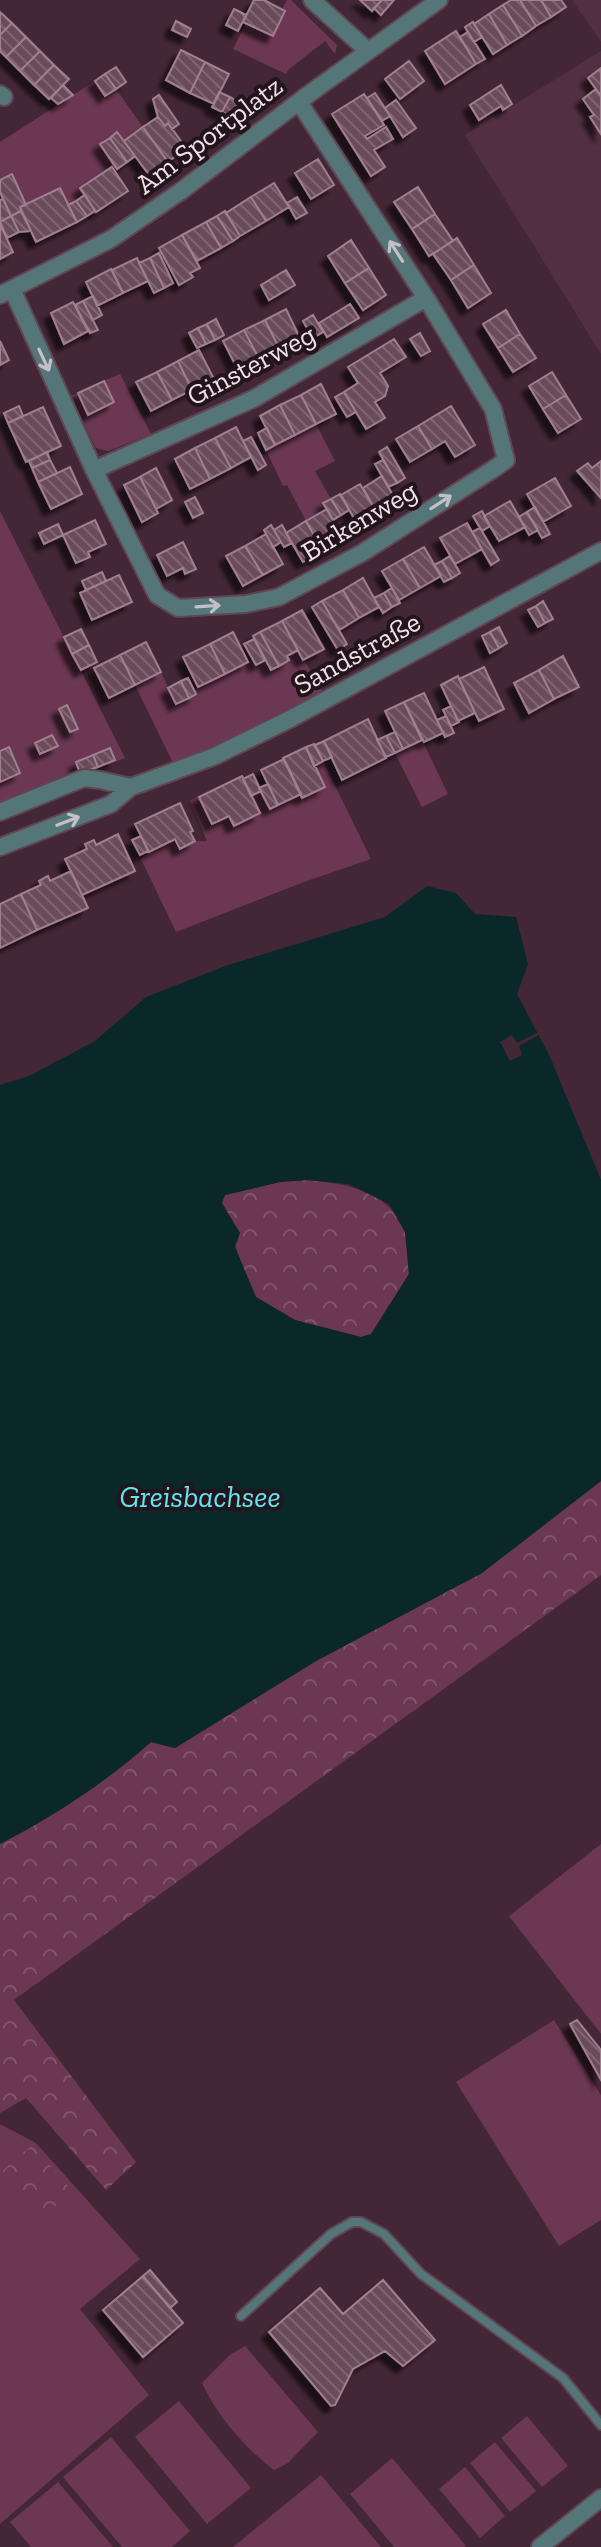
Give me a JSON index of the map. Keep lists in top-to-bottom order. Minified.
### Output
{"streets":{"street":["Am Sportplatz","Ginsterweg","Birkenweg","Sandstraße"]},"crossings":[["Am Sportplatz","Birkenweg"],["Ginsterweg","Birkenweg"]],"water":["Greisbachsee"]}
